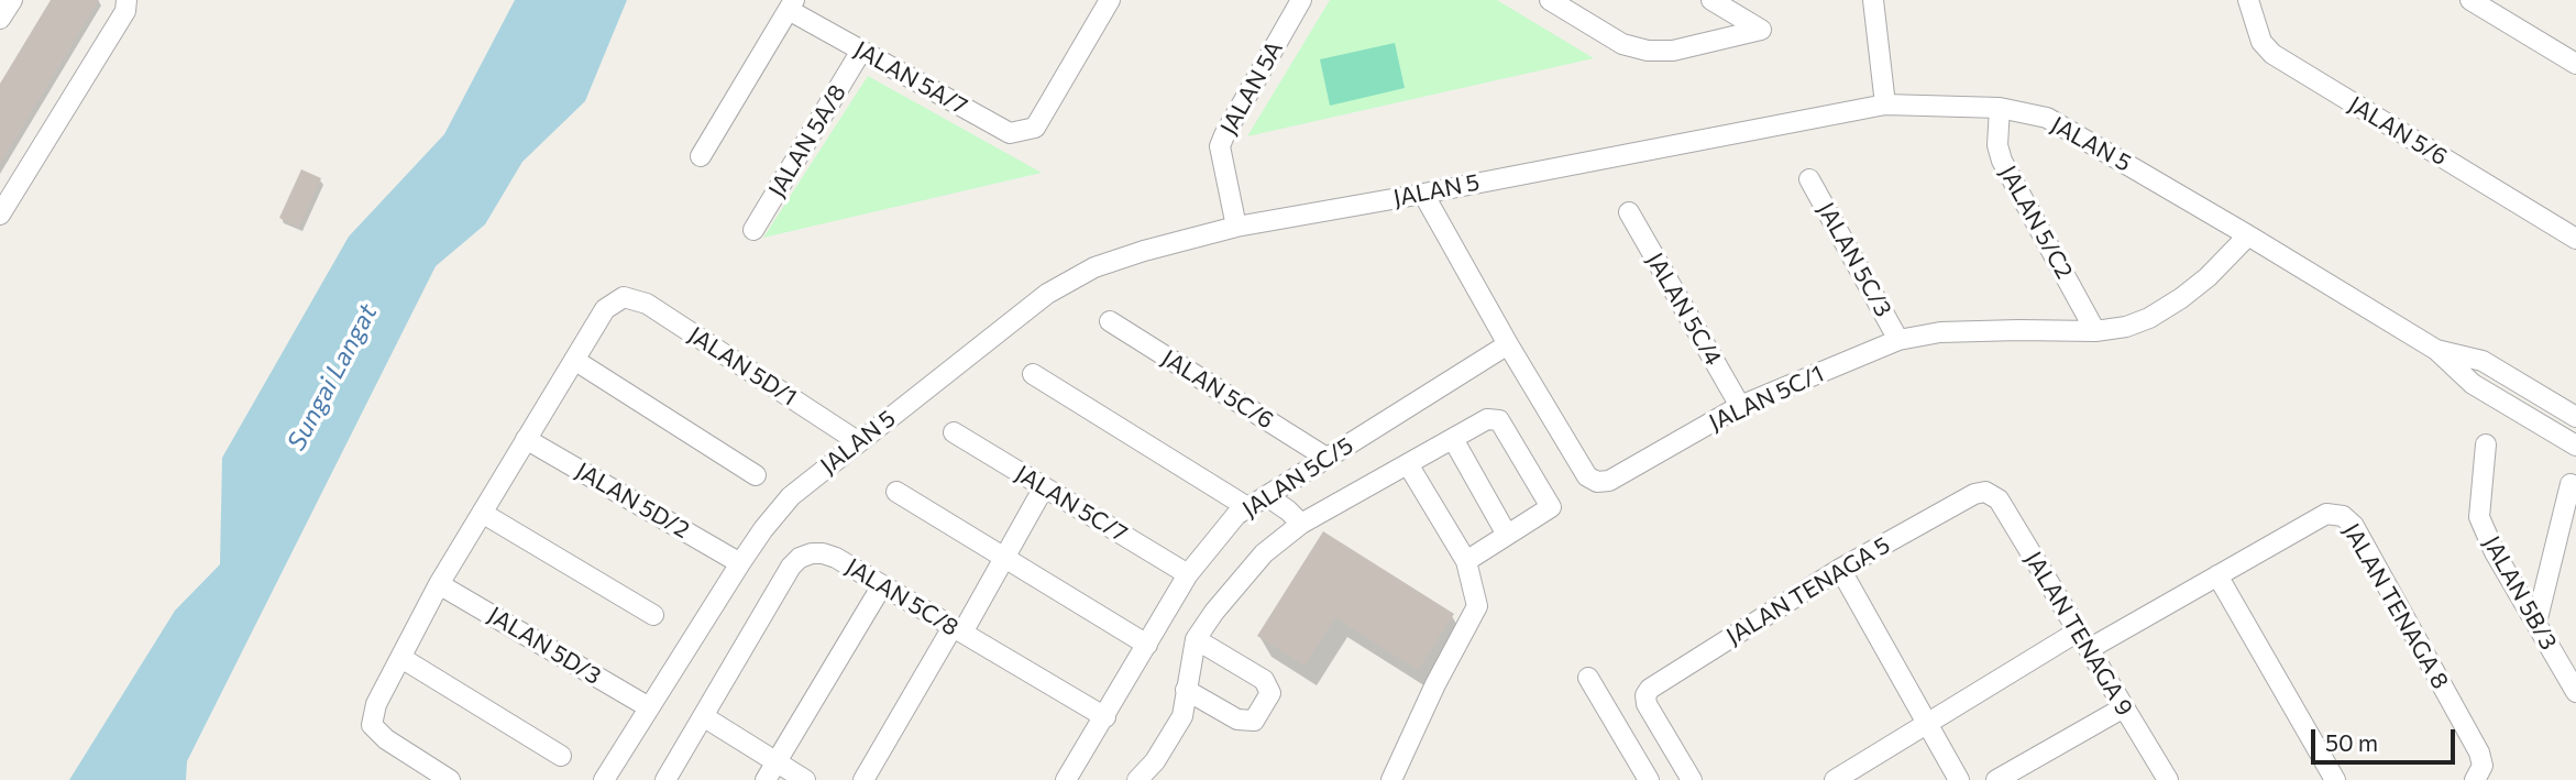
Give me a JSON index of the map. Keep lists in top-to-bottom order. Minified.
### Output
{"streets":{"street":["JALAN 5A/7","JALAN 5A","JALAN 5/6","JALAN 5A/8","JALAN 5","JALAN 5/C2","JALAN 5C/3","JALAN 5C/4","JALAN 5D/1","JALAN 5C/6","JALAN 5C/1","JALAN 5C/5","JALAN 5D/2","JALAN 5C/7","JALAN TENAGA 5","JALAN 5B/3","JALAN 5C/8","JALAN TENAGA 8","JALAN TENAGA 9","JALAN 5D/3"]},"crossings":[["JALAN 5A/7","JALAN 5A/8"],["JALAN 5A","JALAN 5"],["JALAN 5","JALAN 5/C2"],["JALAN 5","JALAN 5D/1"],["JALAN 5","JALAN 5C/1"],["JALAN 5","JALAN 5D/2"],["JALAN 5","JALAN 5D/3"],["JALAN 5/C2","JALAN 5C/1"],["JALAN 5C/3","JALAN 5C/1"],["JALAN 5C/4","JALAN 5C/1"],["JALAN 5C/6","JALAN 5C/5"],["JALAN 5C/1","JALAN 5C/5"],["JALAN 5C/5","JALAN 5C/7"],["JALAN 5C/5","JALAN 5C/8"],["JALAN TENAGA 5","JALAN TENAGA 9"]],"water":["Sungai Langat"],"scale_bar":"50 m"}
